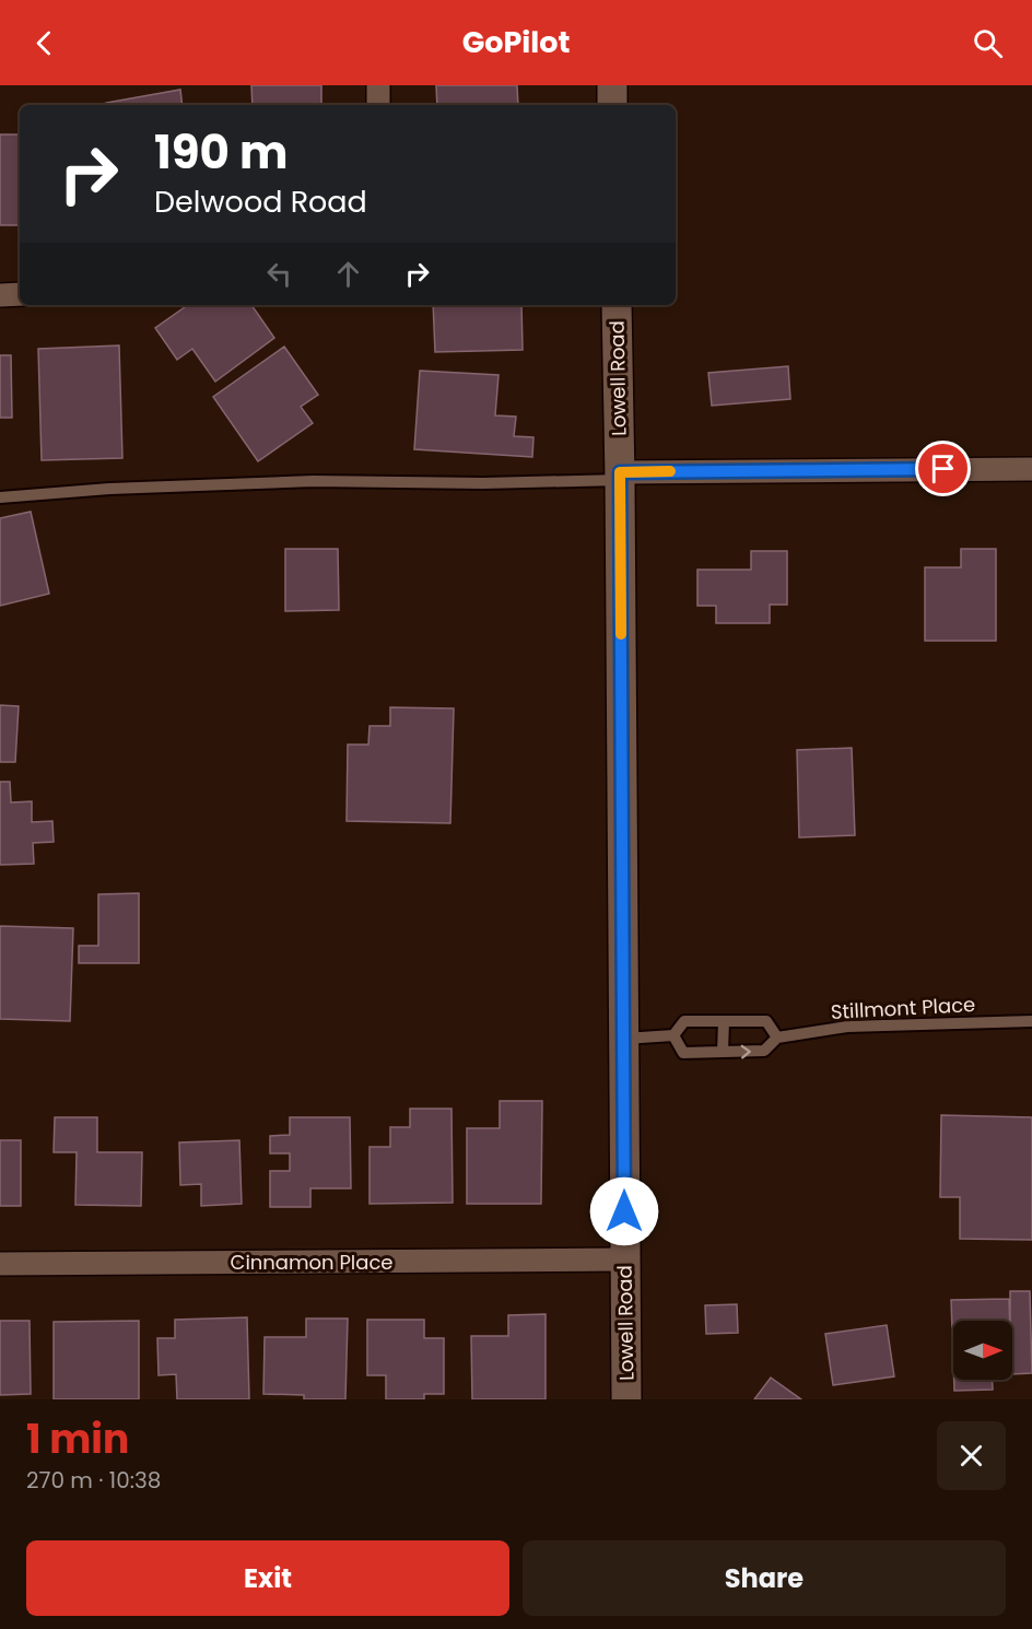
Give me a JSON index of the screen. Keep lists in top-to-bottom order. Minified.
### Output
{"streets":{"street":["Lowell Road","Cinnamon Place"],"lane":["Stillmont Place"]},"crossings":[["Lowell Road","Cinnamon Place"]],"north":"right","page":{"header":"GoPilot","turn":["190 m","Delwood Road"],"heading":["1 min","270 m · 10:38"],"buttons":["Exit","Share"]}}
